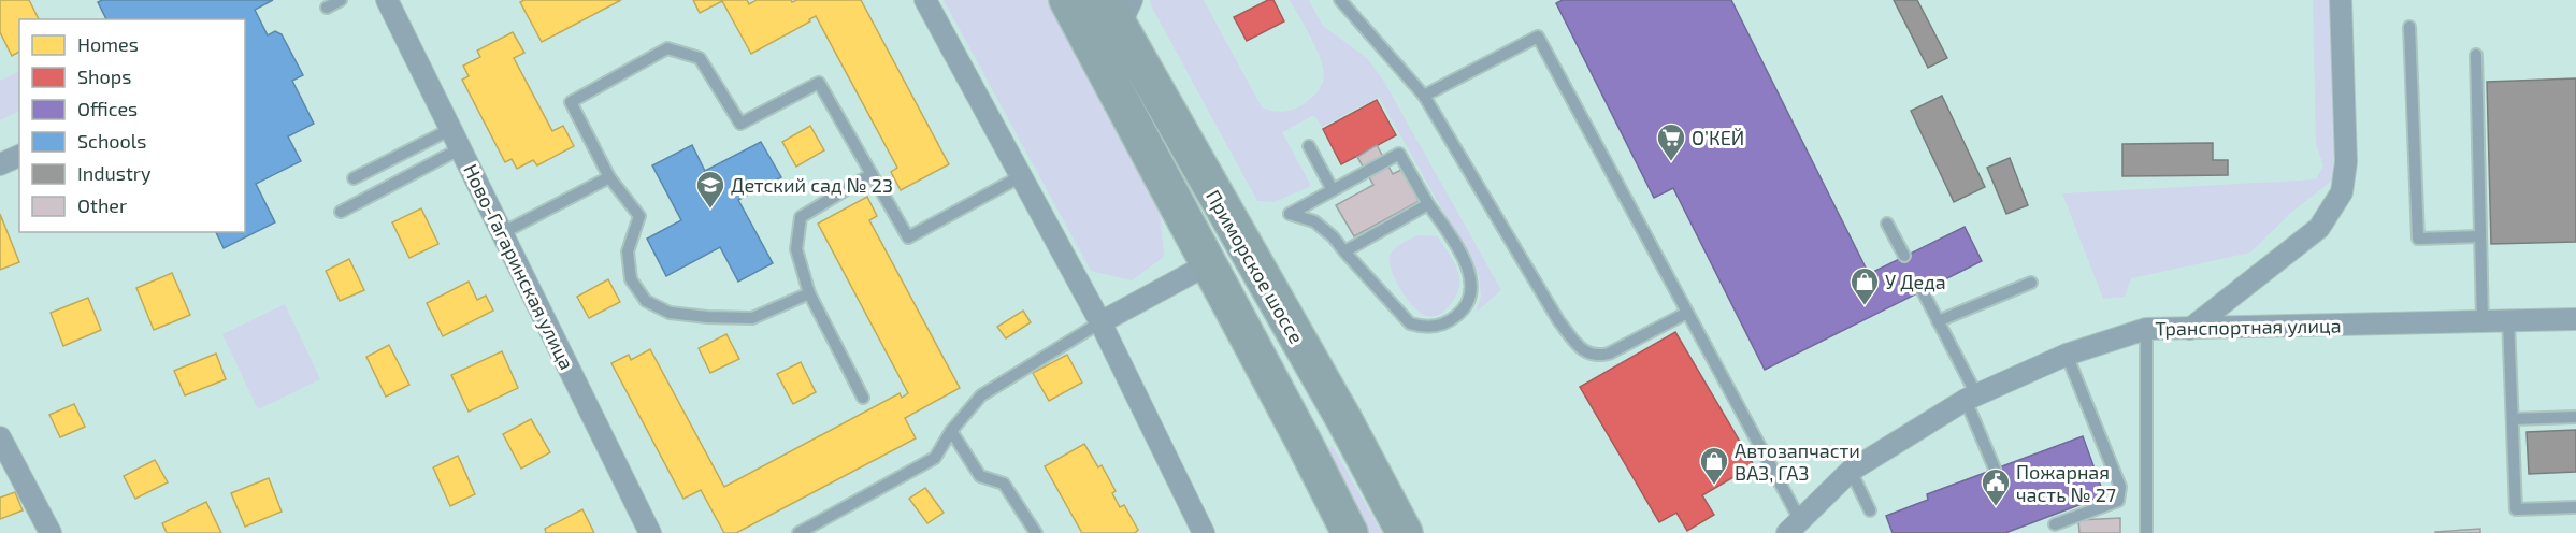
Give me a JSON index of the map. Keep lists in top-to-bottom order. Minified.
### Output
{"streets":{"highway":["Приморское шоссе"],"street":["Ново-Гагаринская улица","Транспортная улица"]},"places":{"supermarket":["О’КЕЙ"],"school or university":["Детский сад № 23"],"shop":["У Деда","Автозапчасти ВАЗ, ГАЗ"],"public building":["Пожарная часть № 27"]},"legend":["Homes","Shops","Offices","Schools","Industry","Other"]}
